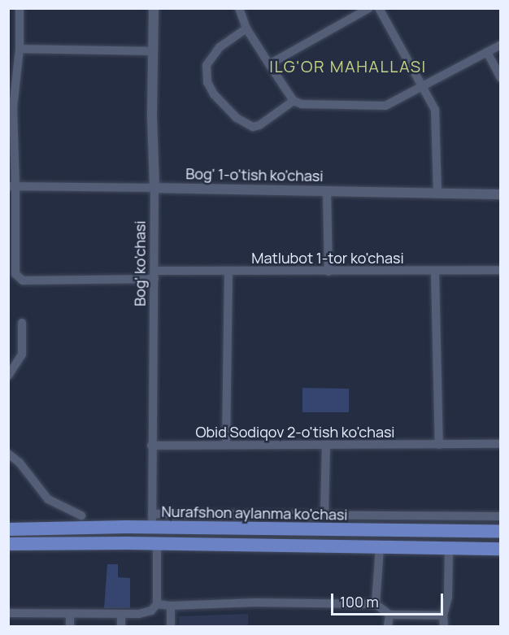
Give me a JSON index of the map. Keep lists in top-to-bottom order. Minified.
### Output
{"streets":{"main road":["Nurafshon aylanma ko'chasi"],"street":["Bog' 1-o'tish ko'chasi","Matlubot 1-tor ko'chasi","Bog' ko'chasi","Obid Sodiqov 2-o'tish ko'chasi"]},"crossings":[["Bog' 1-o'tish ko'chasi","Matlubot 1-tor ko'chasi"],["Bog' 1-o'tish ko'chasi","Bog' ko'chasi"],["Matlubot 1-tor ko'chasi","Bog' ko'chasi"],["Bog' ko'chasi","Obid Sodiqov 2-o'tish ko'chasi"]],"districts":["ILG'OR MAHALLASI"],"scale_bar":"100 m"}
